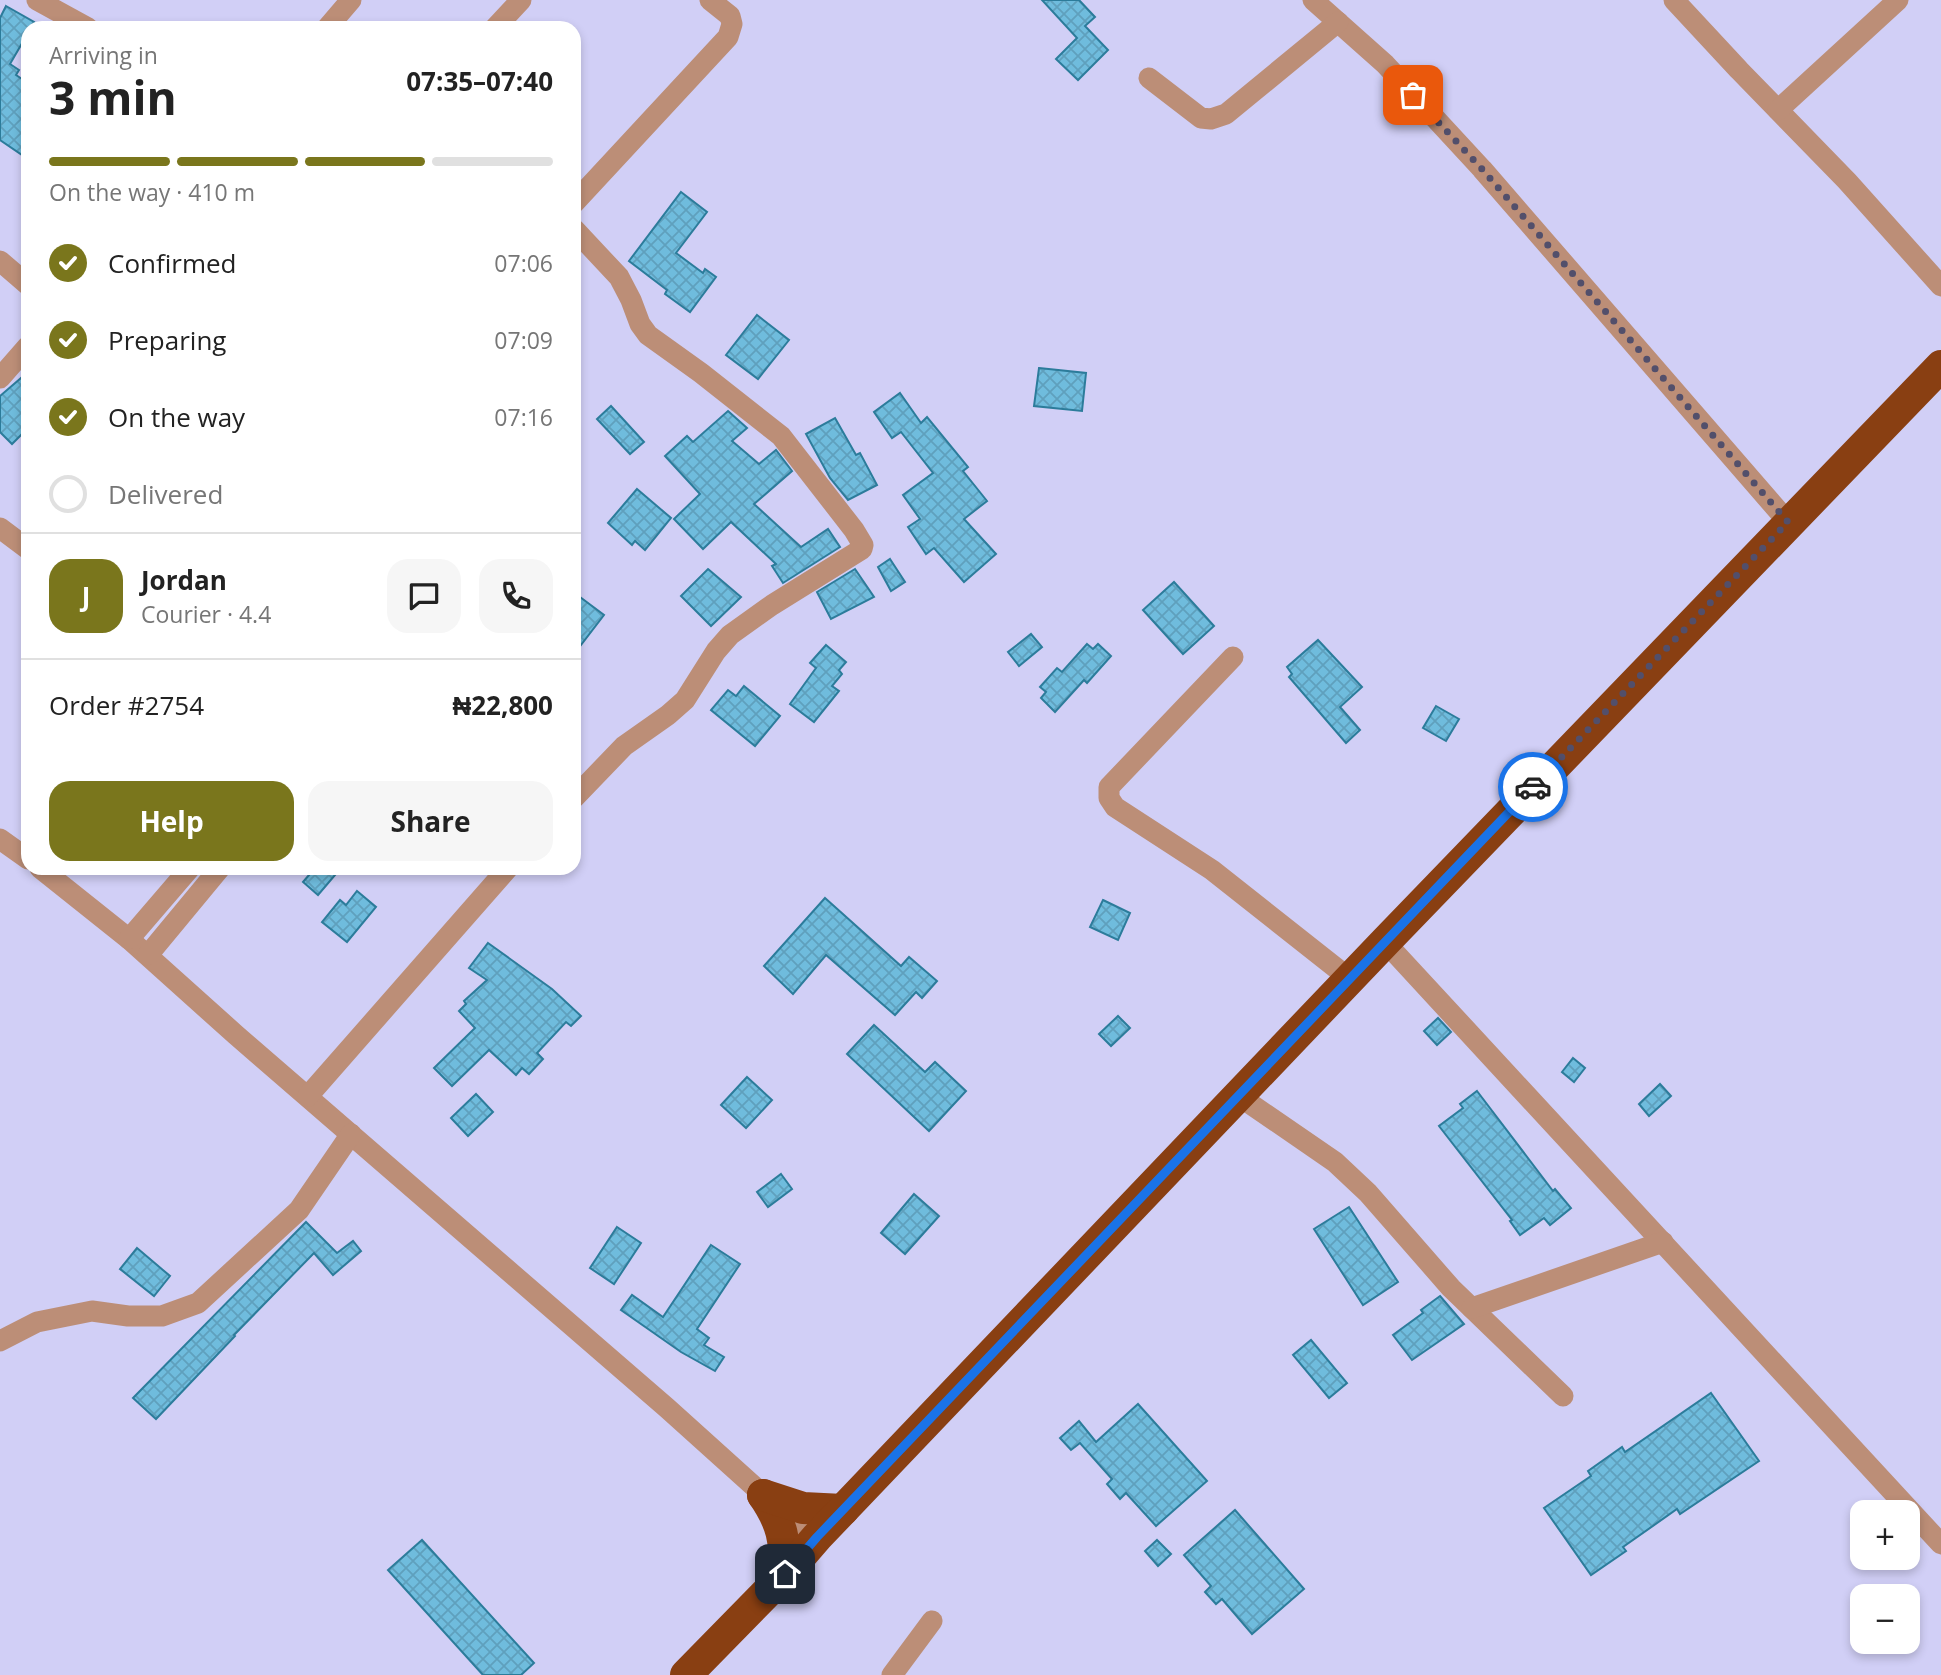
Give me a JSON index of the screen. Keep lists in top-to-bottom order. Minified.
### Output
{"page":{"heading":["3 min","Arriving in","07:35–07:40"],"panel":["Jordan","Courier · 4.4","Order #2754","₦22,800"],"bar":"On the way · 410 m","list":[["Confirmed","07:06"],["Preparing","07:09"],["On the way","07:16"],"Delivered"],"round":"J","buttons":["Help","Share"],"map_buttons":["+","−"]}}
